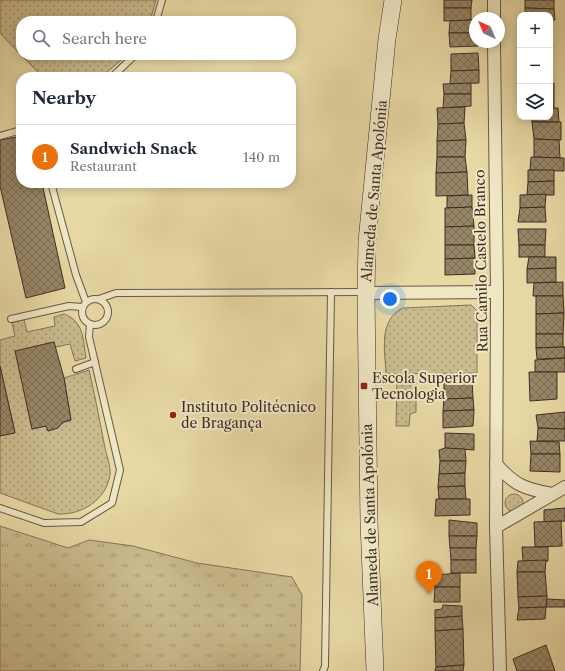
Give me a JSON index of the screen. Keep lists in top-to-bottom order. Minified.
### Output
{"streets":{"street":["Alameda de Santa Apolónia","Rua Camilo Castelo Branco"]},"places":{"transit":["Escola Superior Tecnologia"],"other":["Instituto Politécnico de Bragança"]},"north":"top left","page":{"map_buttons":["+","−"],"search":"Search here","heading":"Nearby","list":[{"mark":"1","name":"Sandwich Snack","note":"Restaurant","value":"140 m"}],"pins":"1"}}
